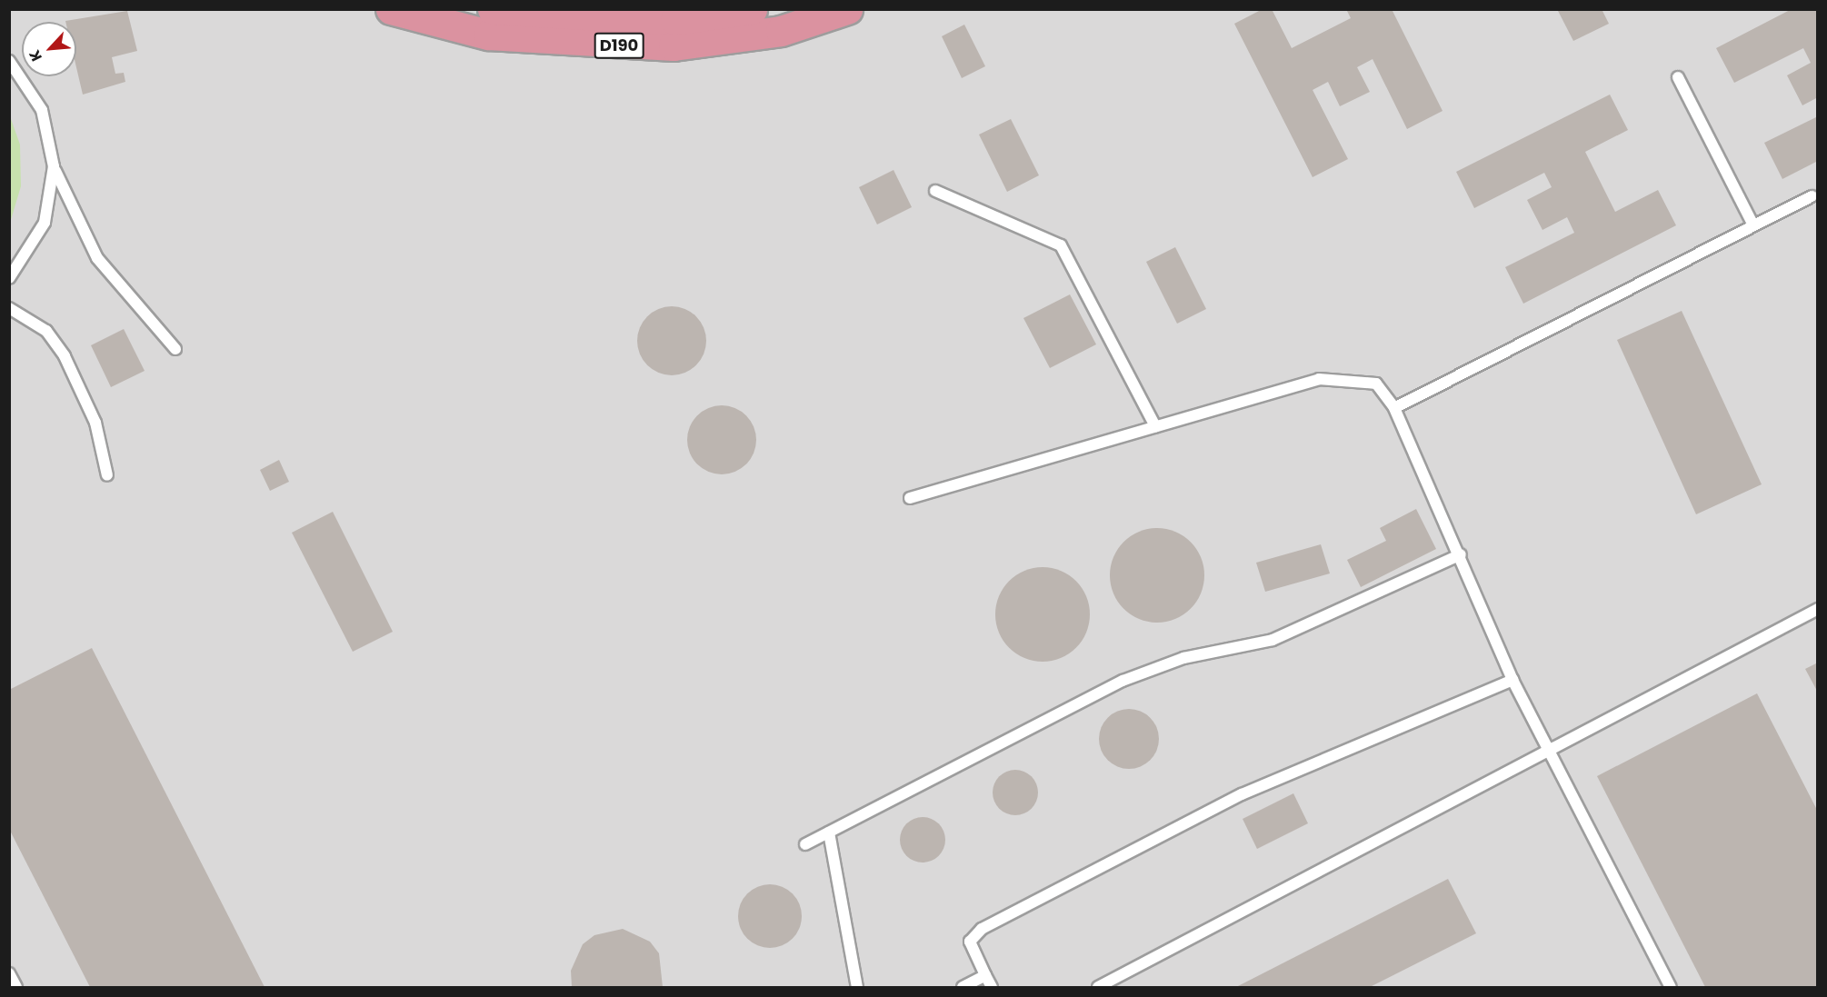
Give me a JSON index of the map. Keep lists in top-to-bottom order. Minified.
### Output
{"streets":{"highway":["D190"]},"north":"bottom left"}
